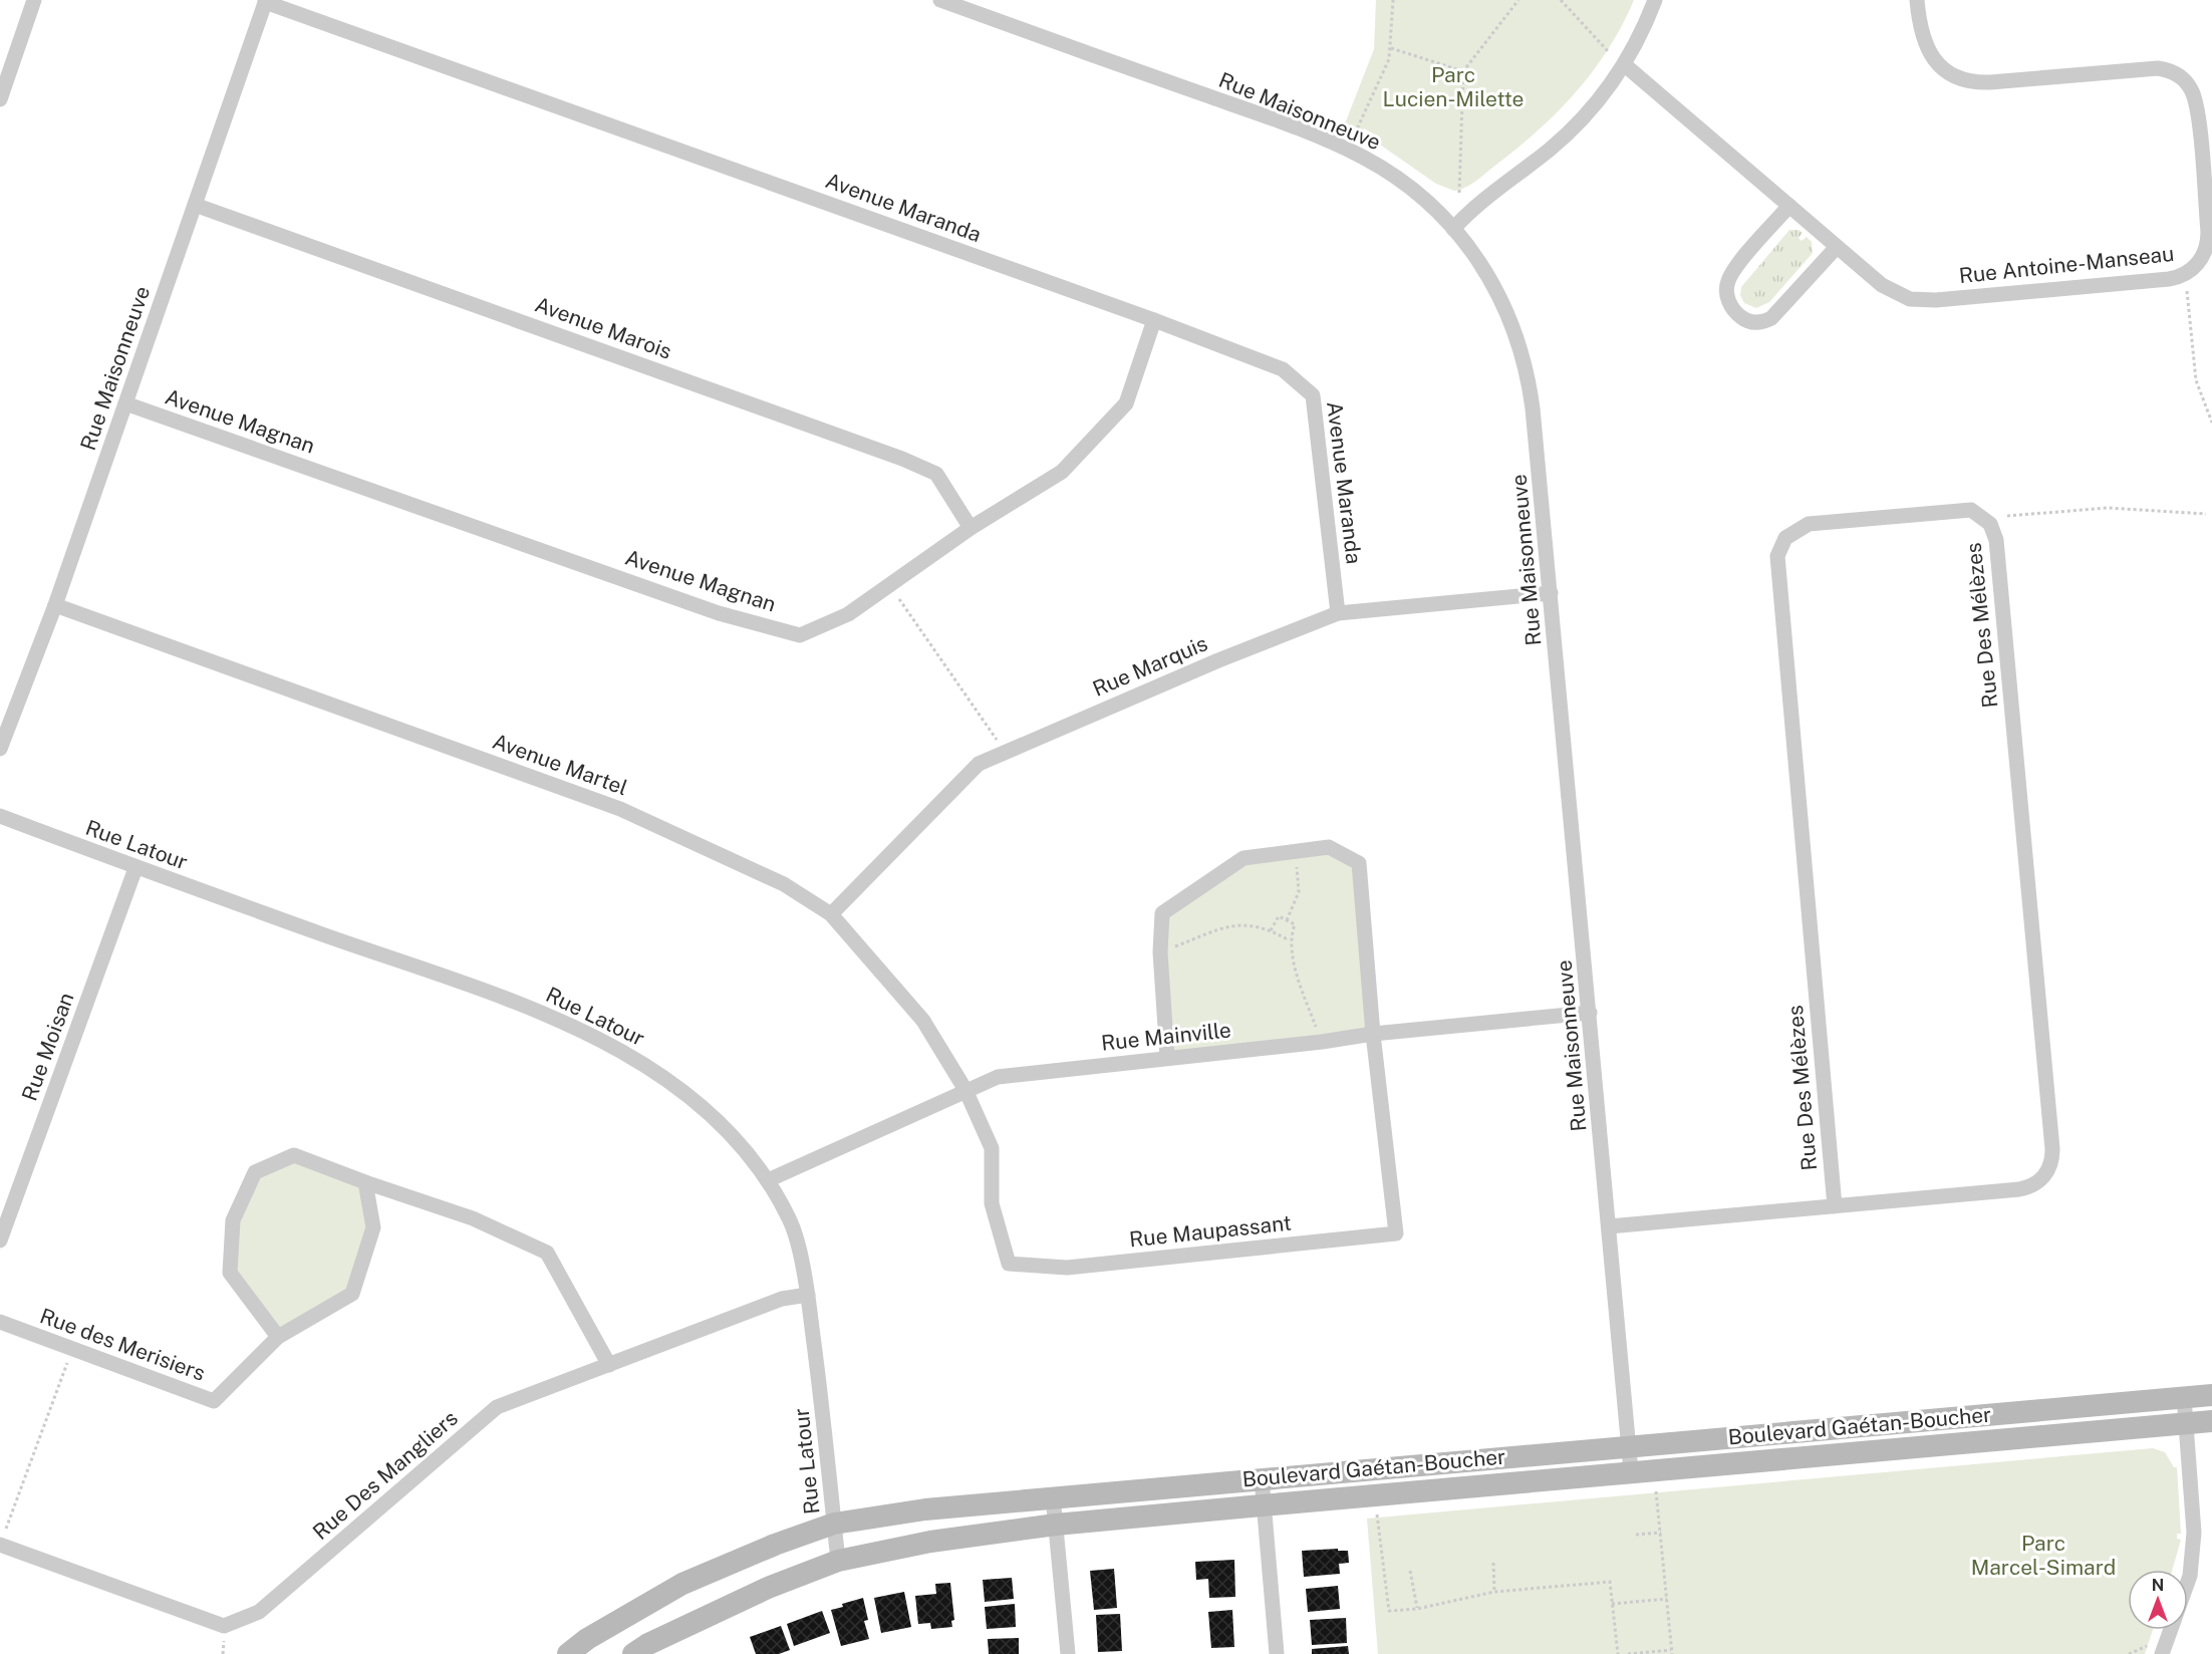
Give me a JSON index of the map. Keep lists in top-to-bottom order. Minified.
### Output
{"streets":{"street":["Rue Maisonneuve","Avenue Maranda","Rue Antoine-Manseau","Avenue Marois","Avenue Magnan","Rue Des Mélèzes","Rue Marquis","Avenue Martel","Rue Latour","Rue Mainville","Rue Moisan","Rue Maupassant","Rue des Merisiers","Boulevard Gaétan-Boucher","Rue Des Mangliers"]},"crossings":[["Rue Maisonneuve","Avenue Maranda"],["Rue Maisonneuve","Avenue Marois"],["Rue Maisonneuve","Avenue Magnan"],["Rue Maisonneuve","Rue Des Mélèzes"],["Rue Maisonneuve","Rue Marquis"],["Rue Maisonneuve","Avenue Martel"],["Rue Maisonneuve","Rue Mainville"],["Rue Maisonneuve","Boulevard Gaétan-Boucher"],["Avenue Maranda","Avenue Magnan"],["Avenue Maranda","Rue Marquis"],["Avenue Marois","Avenue Magnan"],["Rue Marquis","Avenue Martel"],["Avenue Martel","Rue Mainville"],["Avenue Martel","Rue Maupassant"],["Rue Latour","Rue Mainville"],["Rue Latour","Rue Moisan"],["Rue Latour","Boulevard Gaétan-Boucher"],["Rue Latour","Rue Des Mangliers"],["Rue Mainville","Rue Maupassant"]],"parks":["Parc Lucien-Milette","Parc Marcel-Simard"],"north":"top"}
